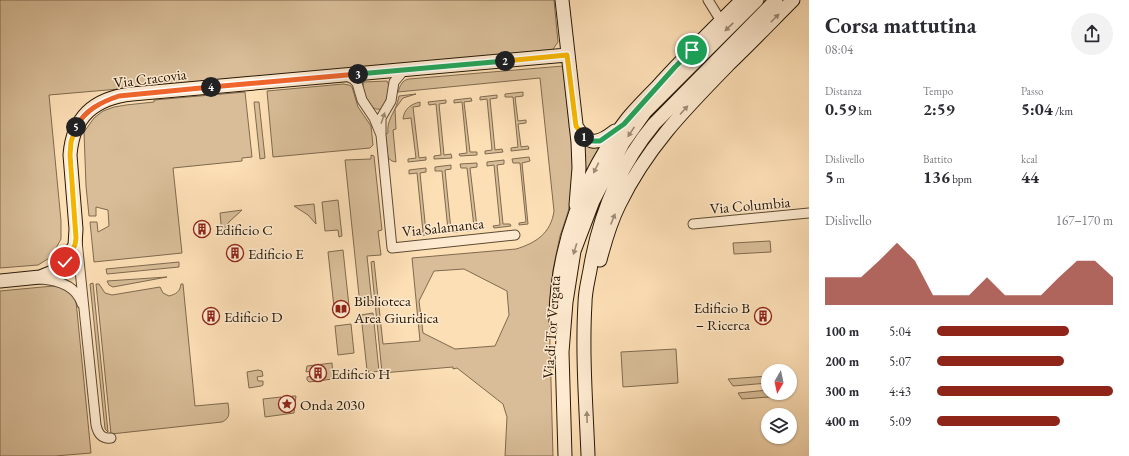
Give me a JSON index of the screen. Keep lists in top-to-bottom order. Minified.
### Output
{"streets":{"street":["Via Cracovia","Via Columbia","Via Salamanca","Via di Tor Vergata"]},"crossings":[["Via Cracovia","Via Salamanca"]],"places":{"building":["Edificio C","Edificio E","Edificio D","Edificio B – Ricerca","Edificio H"],"library":["Biblioteca Area Giuridica"],"place":["Onda 2030"]},"north":"bottom","page":{"heading":["Corsa mattutina","08:04"],"pins":["2","3","4","5","1"],"stats":[["Distanza","0.59 km"],["Tempo","2:59"],["Passo","5:04 /km"],["Dislivello","5 m"],["Battito","136 bpm"],["kcal","44"]],"chart":["Dislivello","167–170 m"],"list":[{"name":"100 m","note":"5:04"},{"name":"200 m","note":"5:07"},{"name":"300 m","note":"4:43"},{"name":"400 m","note":"5:09"}]}}
